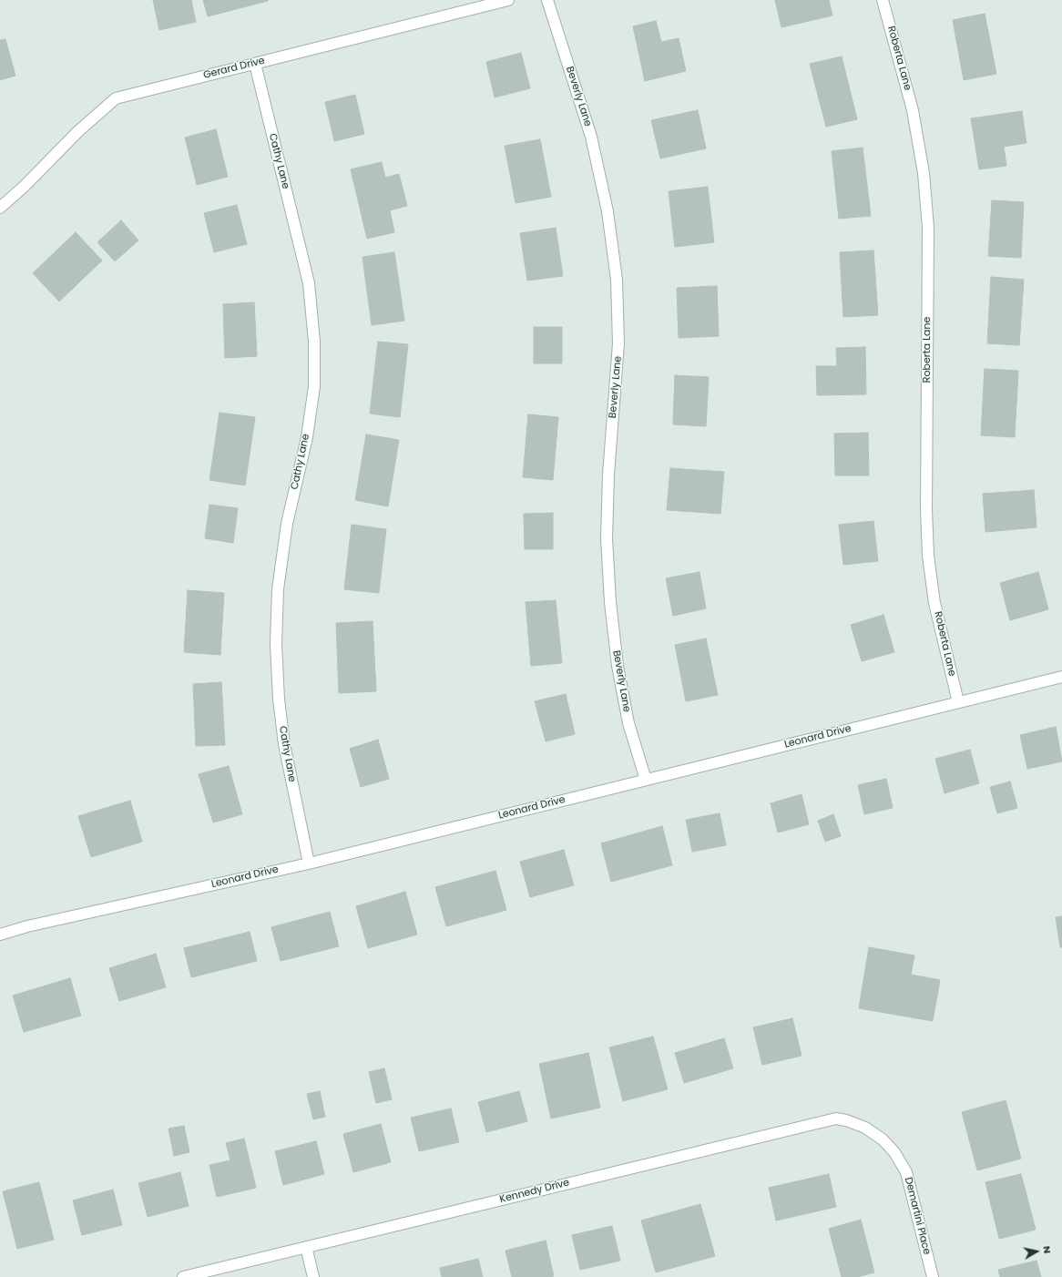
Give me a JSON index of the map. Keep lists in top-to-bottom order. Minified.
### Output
{"streets":{"street":["Roberta Lane","Gerard Drive","Beverly Lane","Cathy Lane","Leonard Drive","Kennedy Drive","Demartini Place"]},"crossings":[["Roberta Lane","Leonard Drive"],["Gerard Drive","Cathy Lane"],["Beverly Lane","Leonard Drive"],["Cathy Lane","Leonard Drive"],["Kennedy Drive","Demartini Place"]],"north":"right"}
